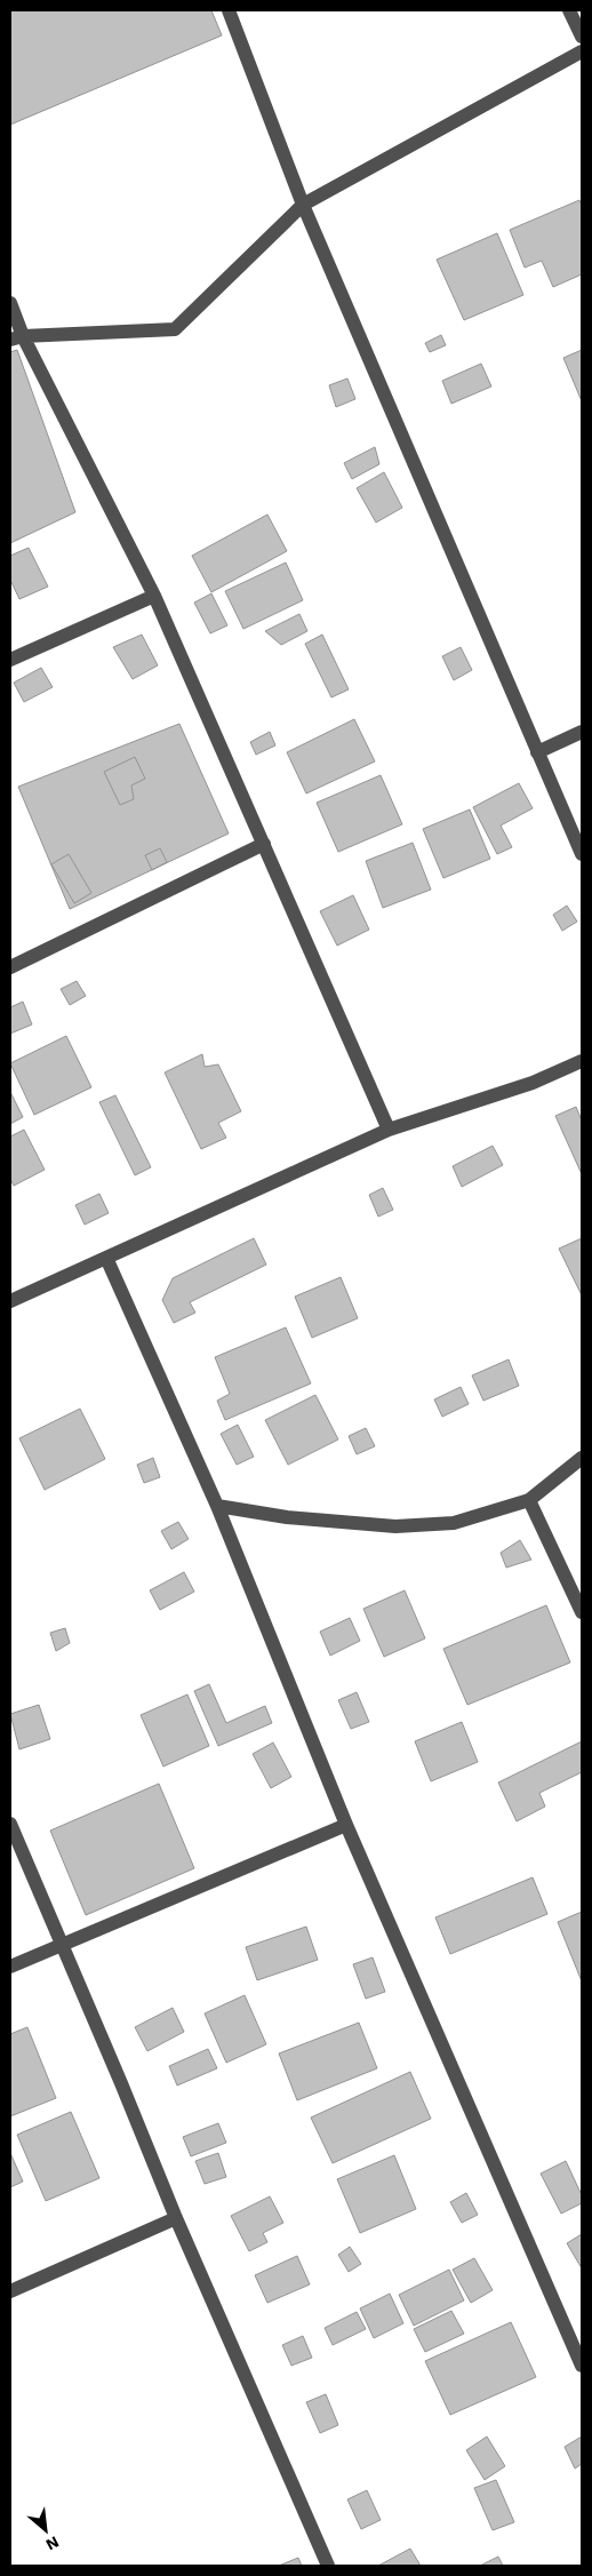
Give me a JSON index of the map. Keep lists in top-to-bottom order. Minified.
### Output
{"north":"bottom right"}
